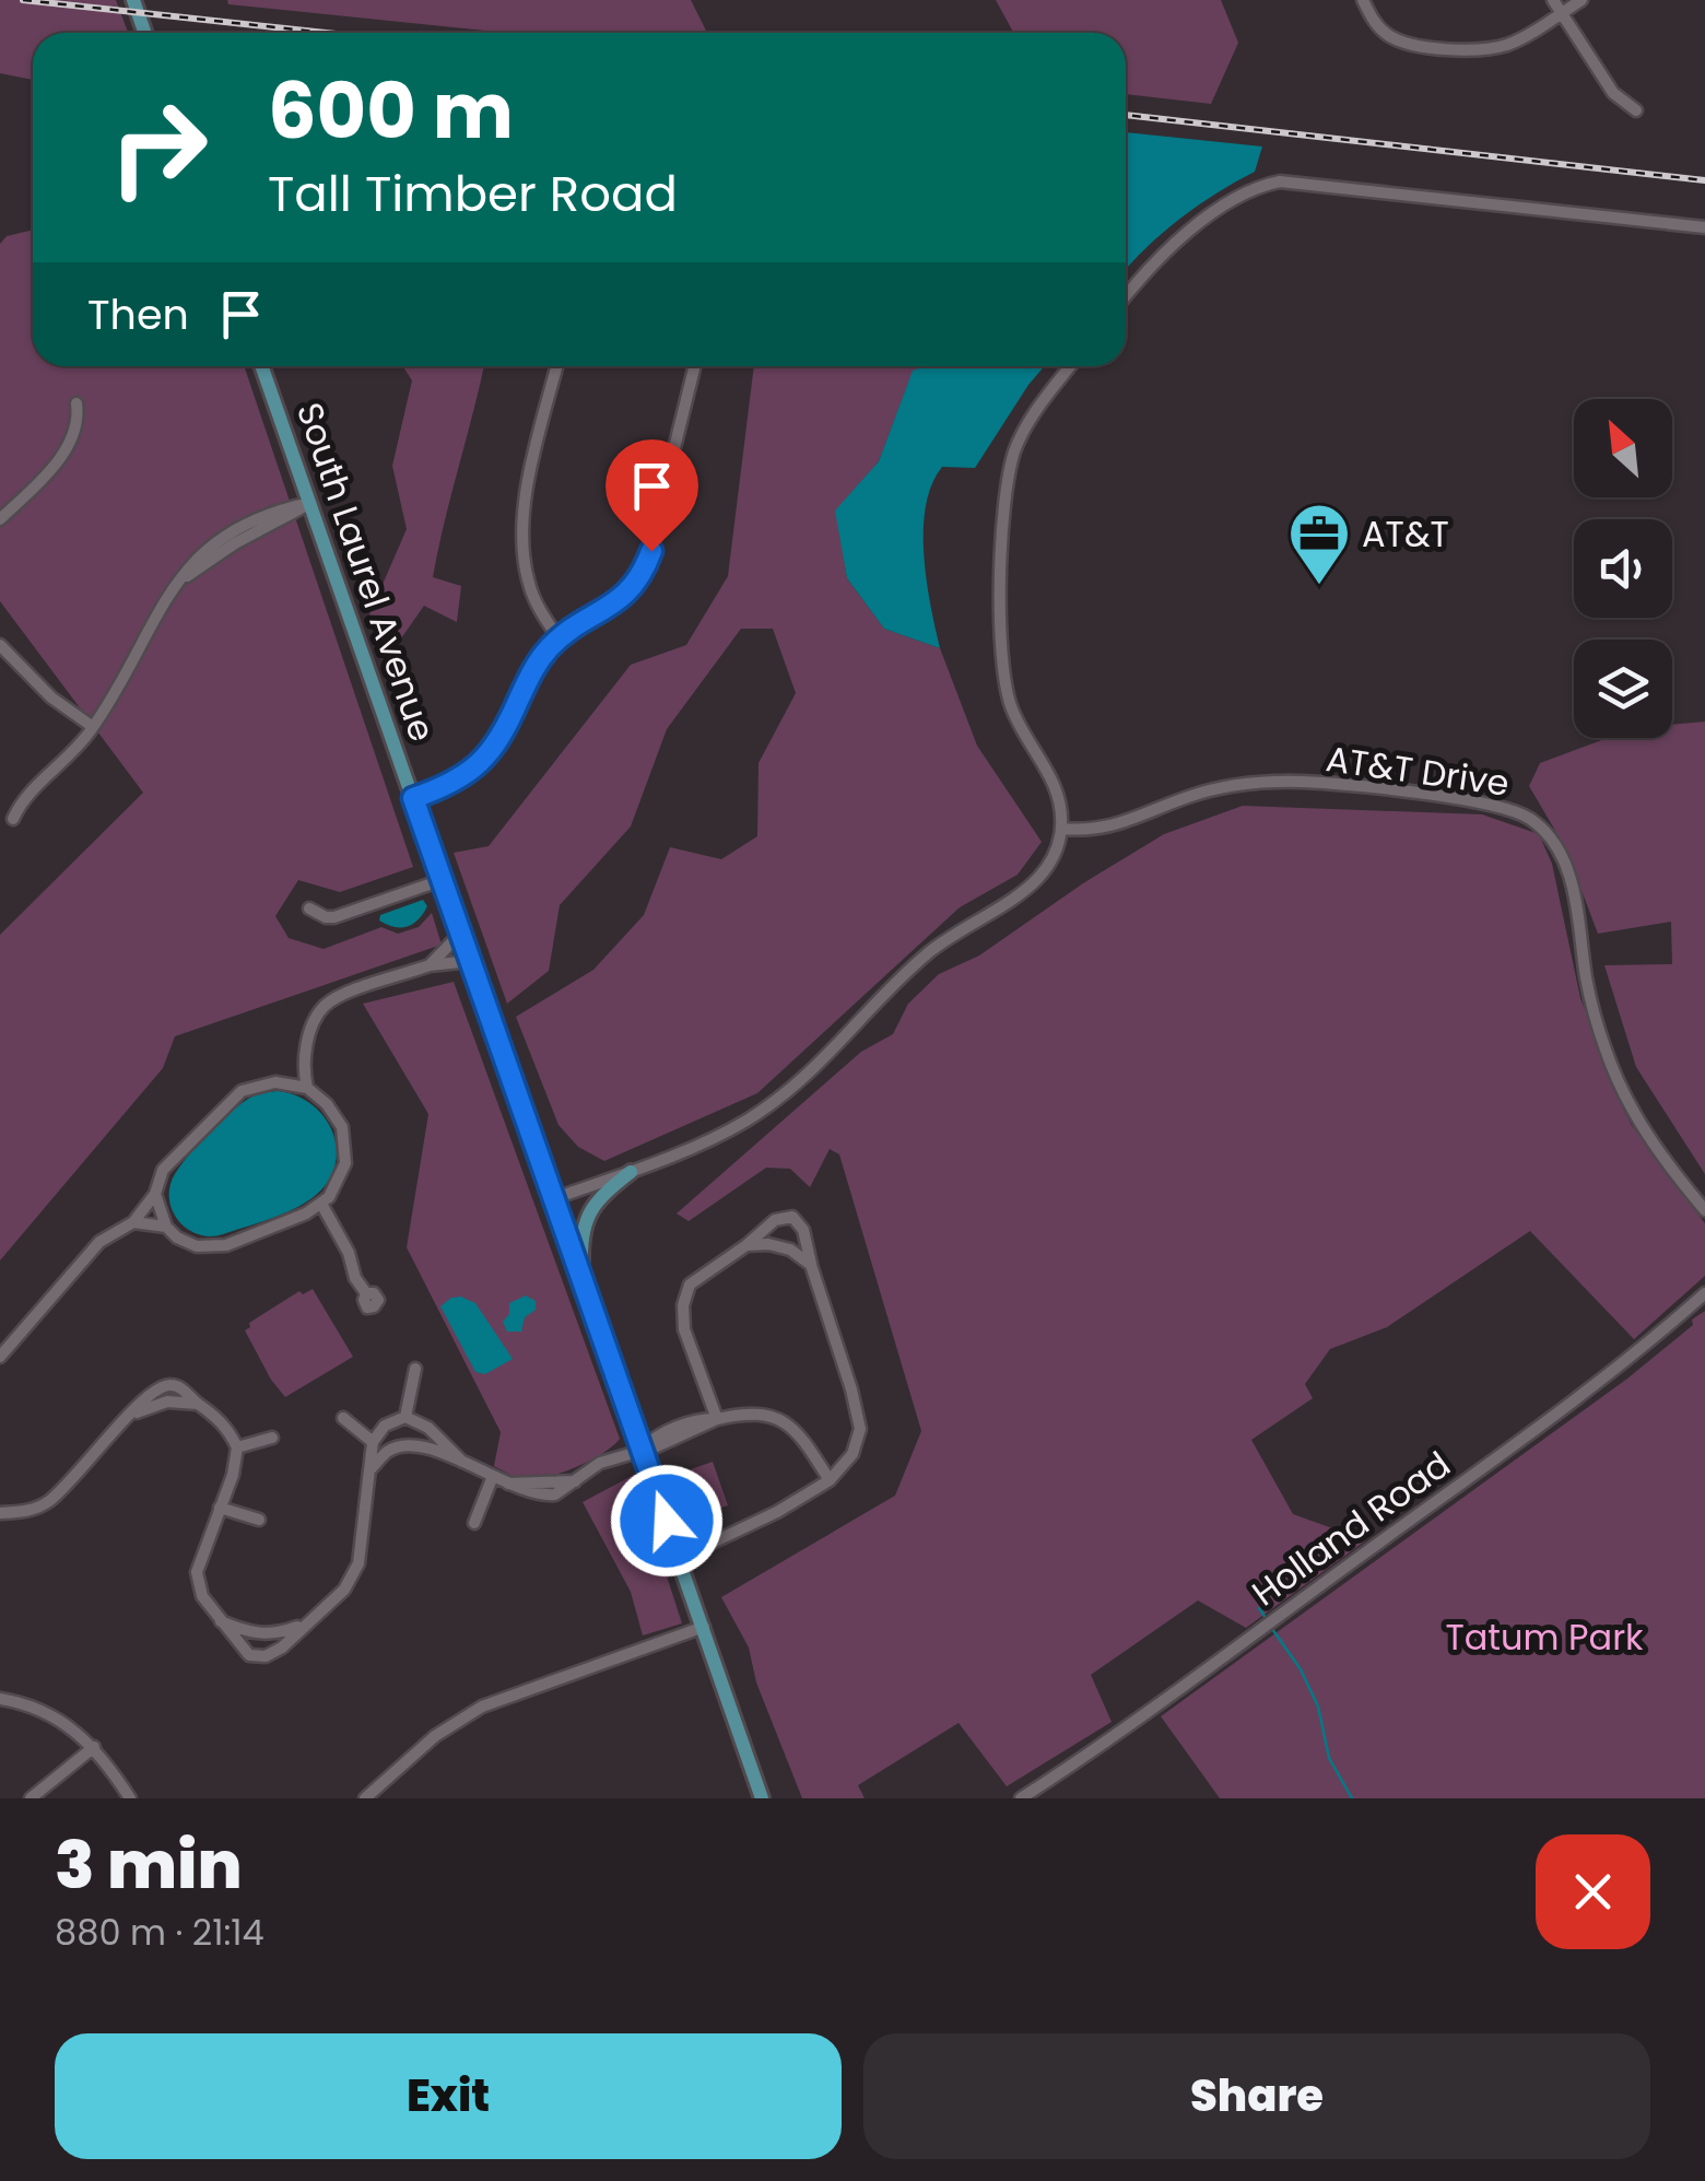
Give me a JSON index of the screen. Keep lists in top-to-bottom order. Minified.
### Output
{"streets":{"main road":["South Laurel Avenue"],"street":["AT&T Drive","Holland Road"]},"parks":["Tatum Park"],"places":{"office":["AT&T"]},"north":"top left","page":{"turn":["600 m","Tall Timber Road"],"then":"Then","heading":["3 min","880 m · 21:14"],"buttons":["Exit","Share"]}}
